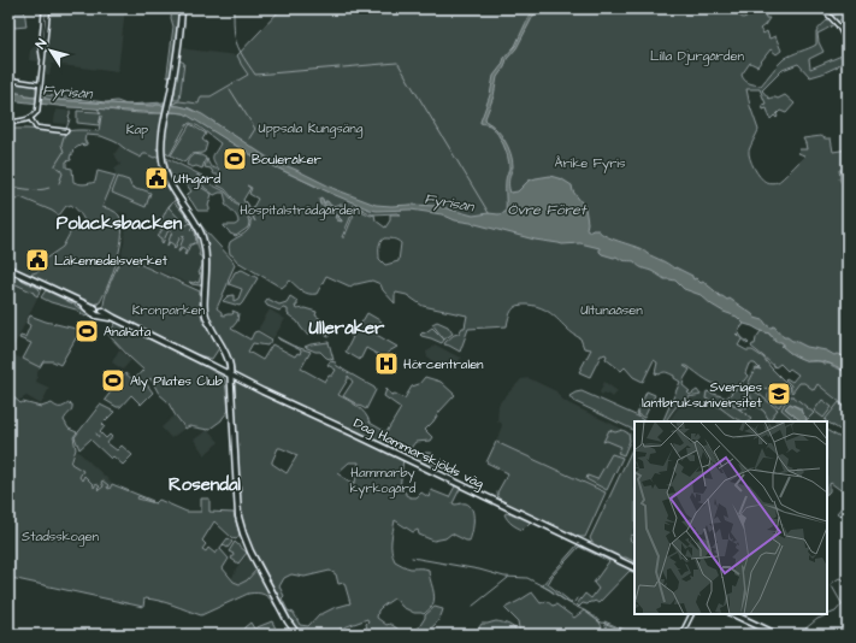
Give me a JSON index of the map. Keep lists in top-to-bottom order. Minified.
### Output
{"streets":{"main road":["Dag Hammarskjölds väg"]},"districts":["Polacksbacken","Ulleråker","Rosendal"],"water":["Fyrisån","Övre Föret"],"parks":["Lilla Djurgården","Uppsala Kungsäng","Kap","Årike Fyris","Hospitalsträdgården","Kronparken","Ultunaåsen","Hammarby kyrkogård","Stadsskogen"],"places":{"sports":["Bouleråker","Anahata","Aly Pilates Club"],"public building":["Uthgård","Läkemedelsverket"],"hospital":["Hörcentralen"],"school or university":["Sveriges lantbruksuniversitet"]},"north":"top left"}
